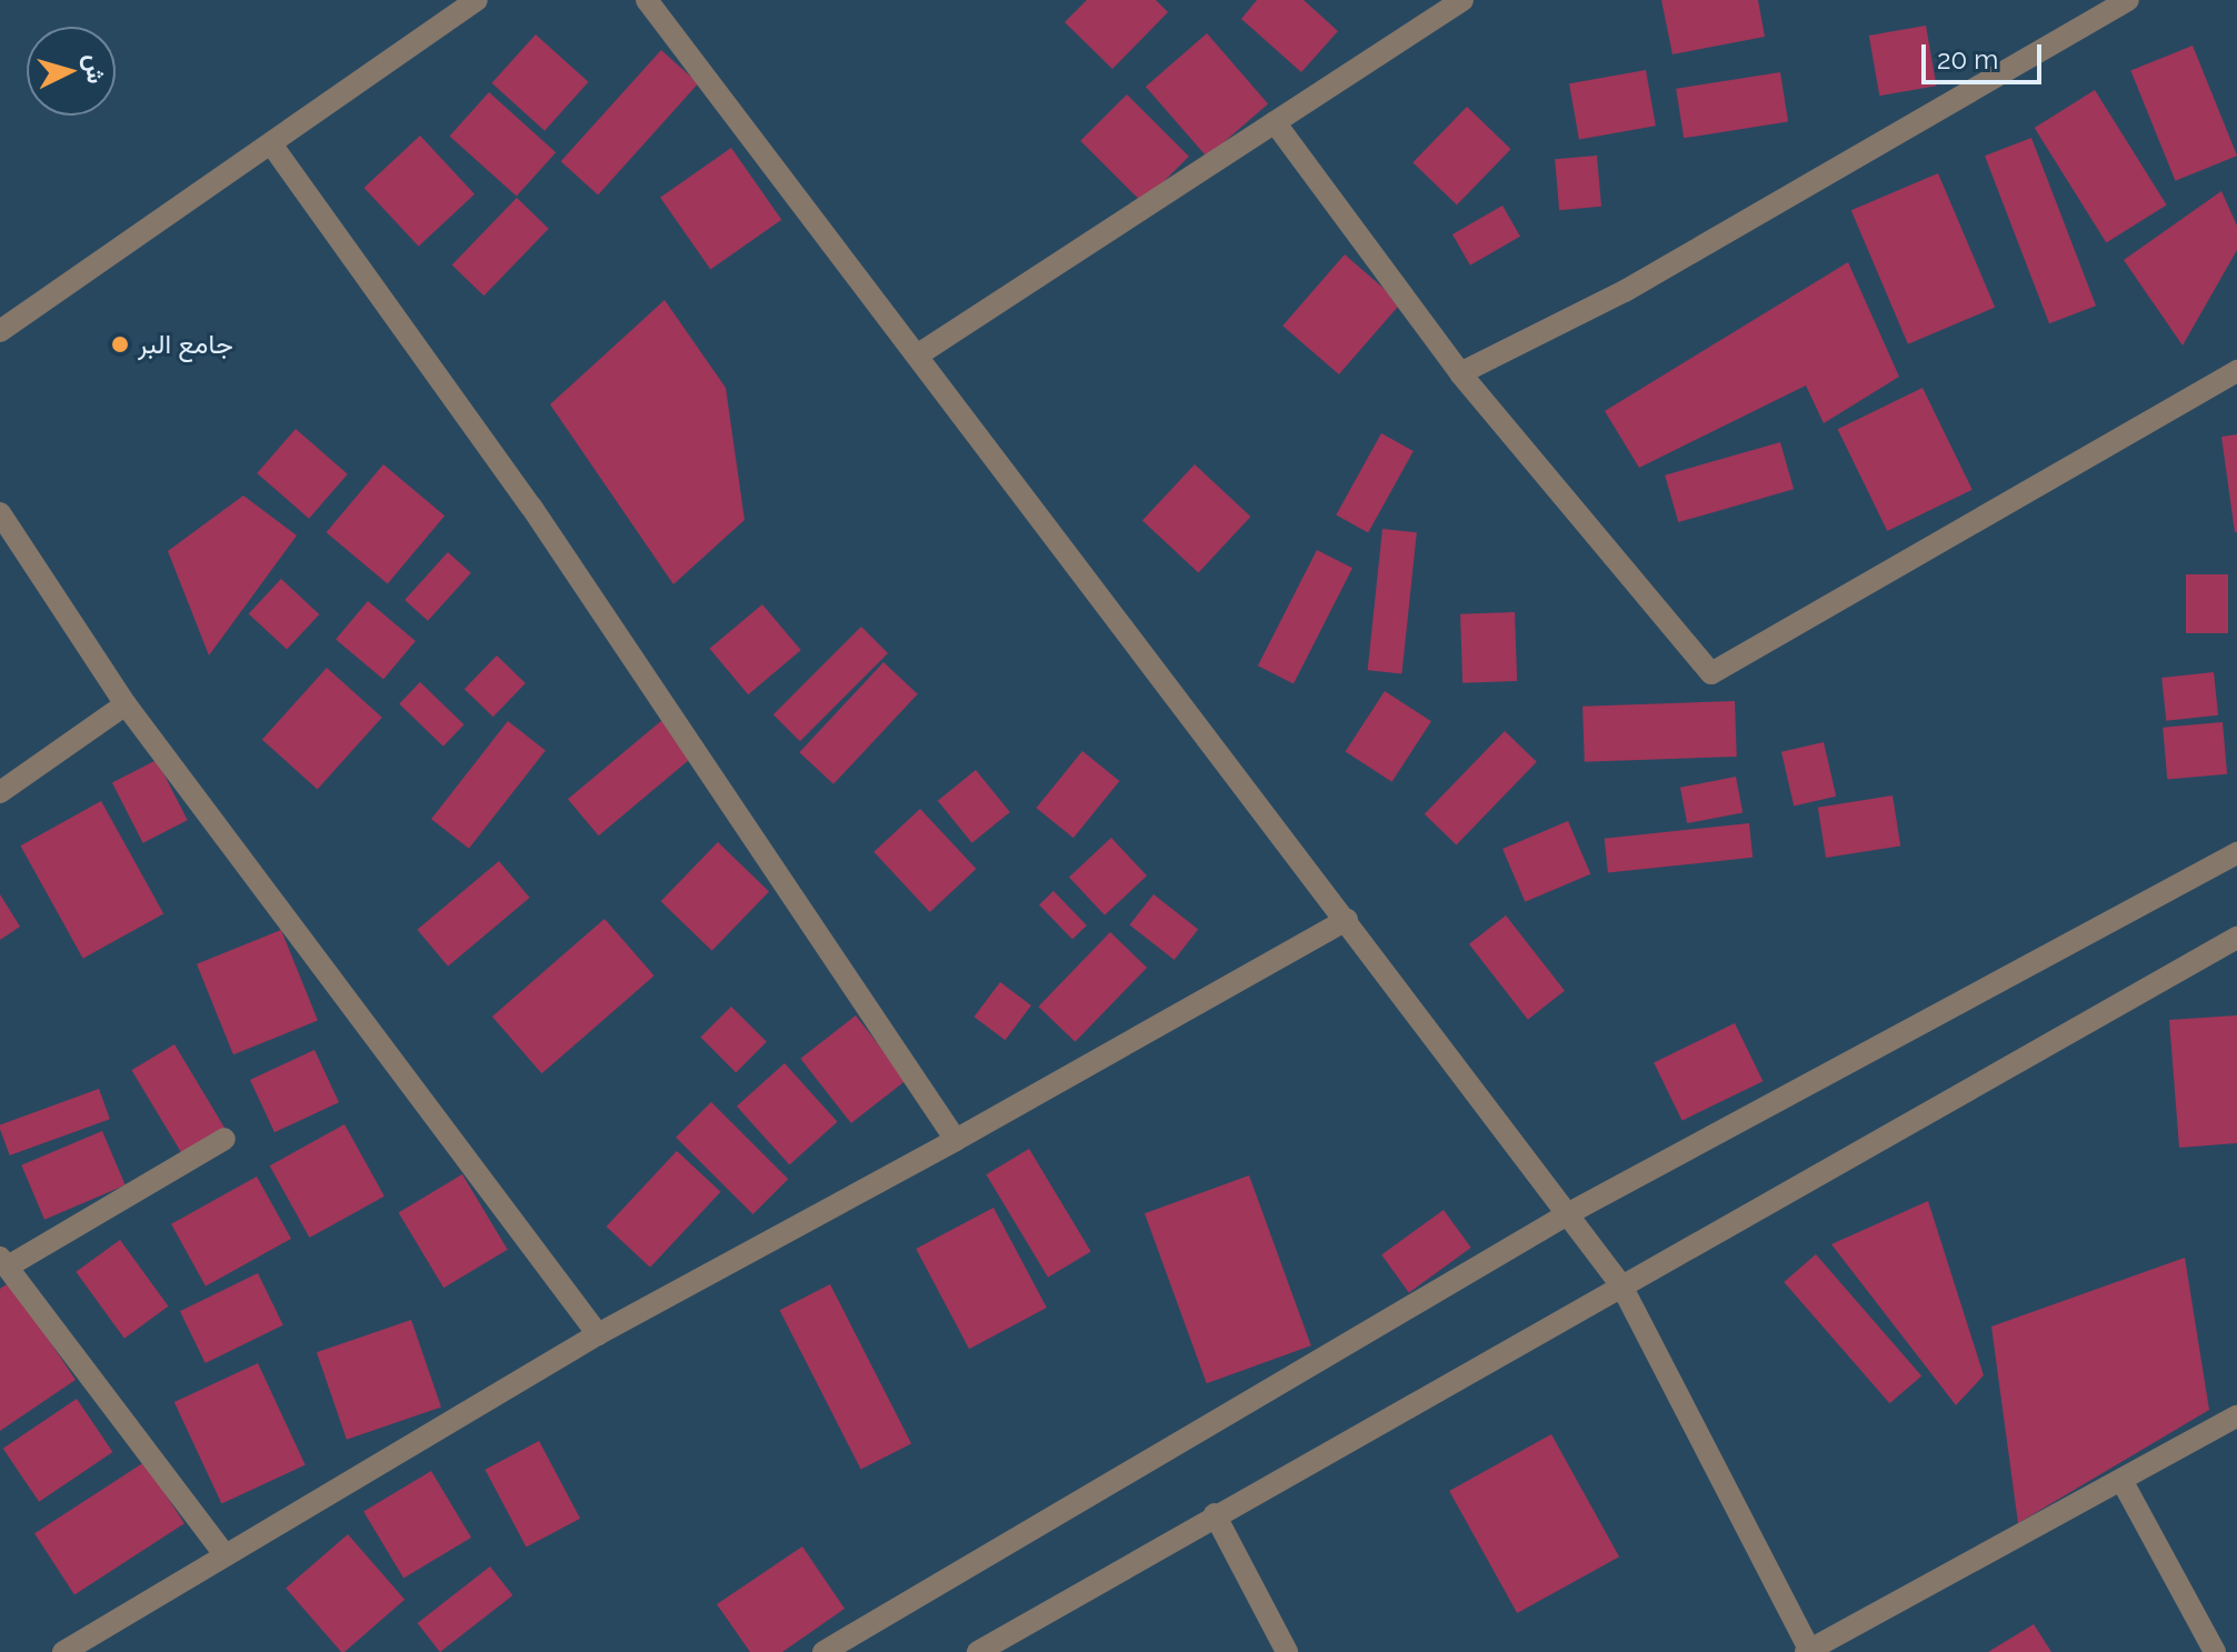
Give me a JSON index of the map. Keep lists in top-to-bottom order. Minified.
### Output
{"places":["جامع البر"],"scale_bar":"20 m","north":"right"}
